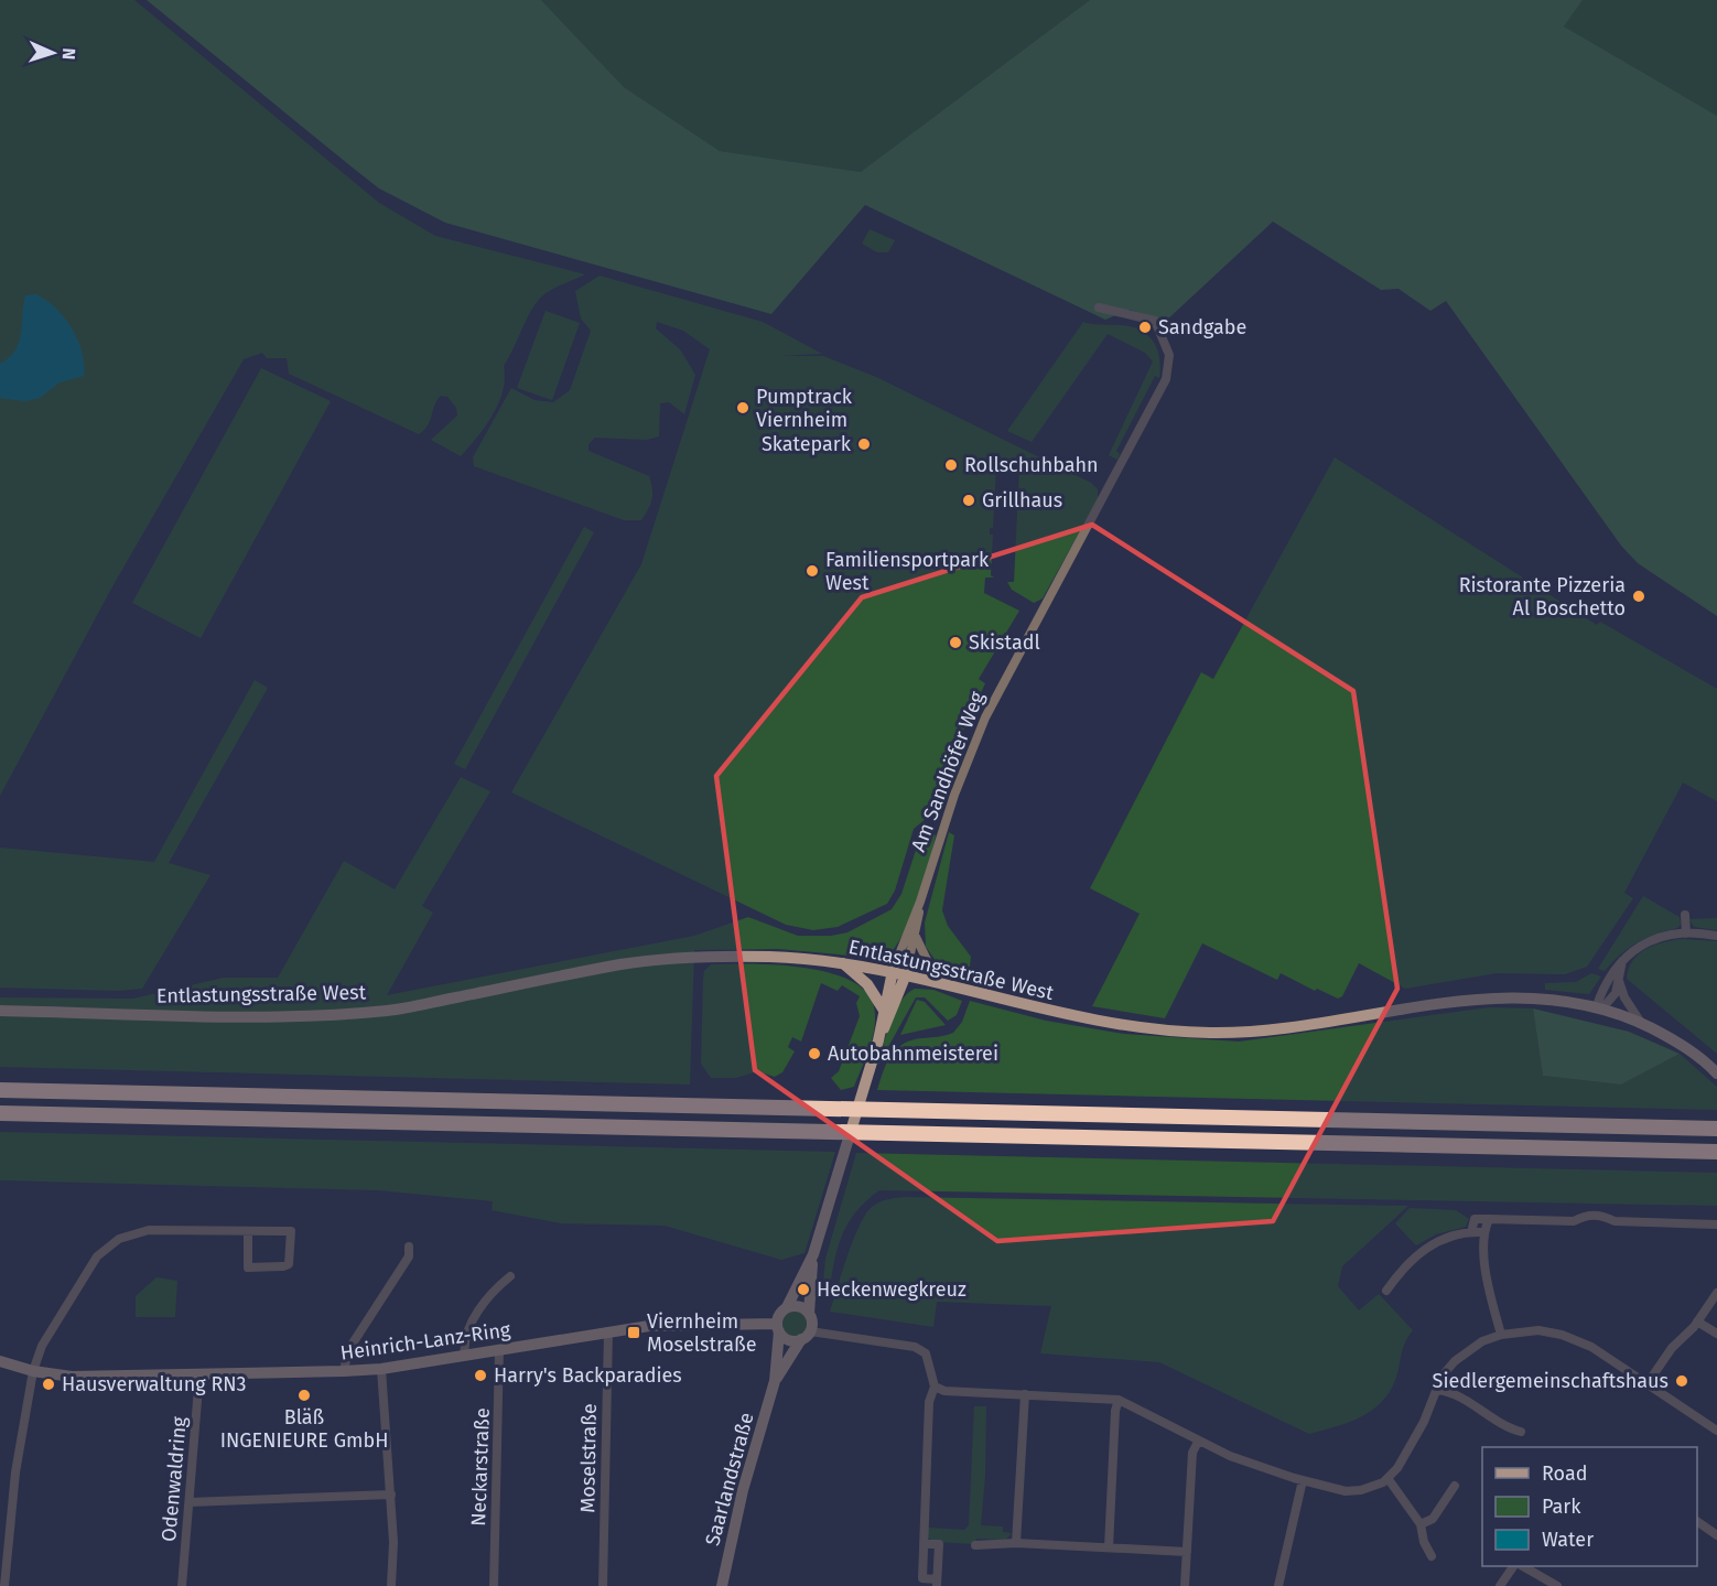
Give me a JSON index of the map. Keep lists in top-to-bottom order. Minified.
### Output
{"streets":{"street":["Am Sandhöfer Weg","Entlastungsstraße West","Heinrich-Lanz-Ring","Moselstraße","Neckarstraße","Odenwaldring","Saarlandstraße"]},"crossings":[["Am Sandhöfer Weg","Entlastungsstraße West"],["Heinrich-Lanz-Ring","Moselstraße"],["Heinrich-Lanz-Ring","Neckarstraße"],["Heinrich-Lanz-Ring","Odenwaldring"],["Heinrich-Lanz-Ring","Saarlandstraße"]],"places":{"other":["Sandgabe","Pumptrack Viernheim","Skatepark","Rollschuhbahn","Grillhaus","Familiensportpark West","Ristorante Pizzeria Al Boschetto","Skistadl","Autobahnmeisterei","Heckenwegkreuz","Harry's Backparadies","Siedlergemeinschaftshaus","Hausverwaltung RN3","Bläß INGENIEURE GmbH"],"transit":["Viernheim Moselstraße"]},"legend":["Road","Park","Water"],"north":"right"}
